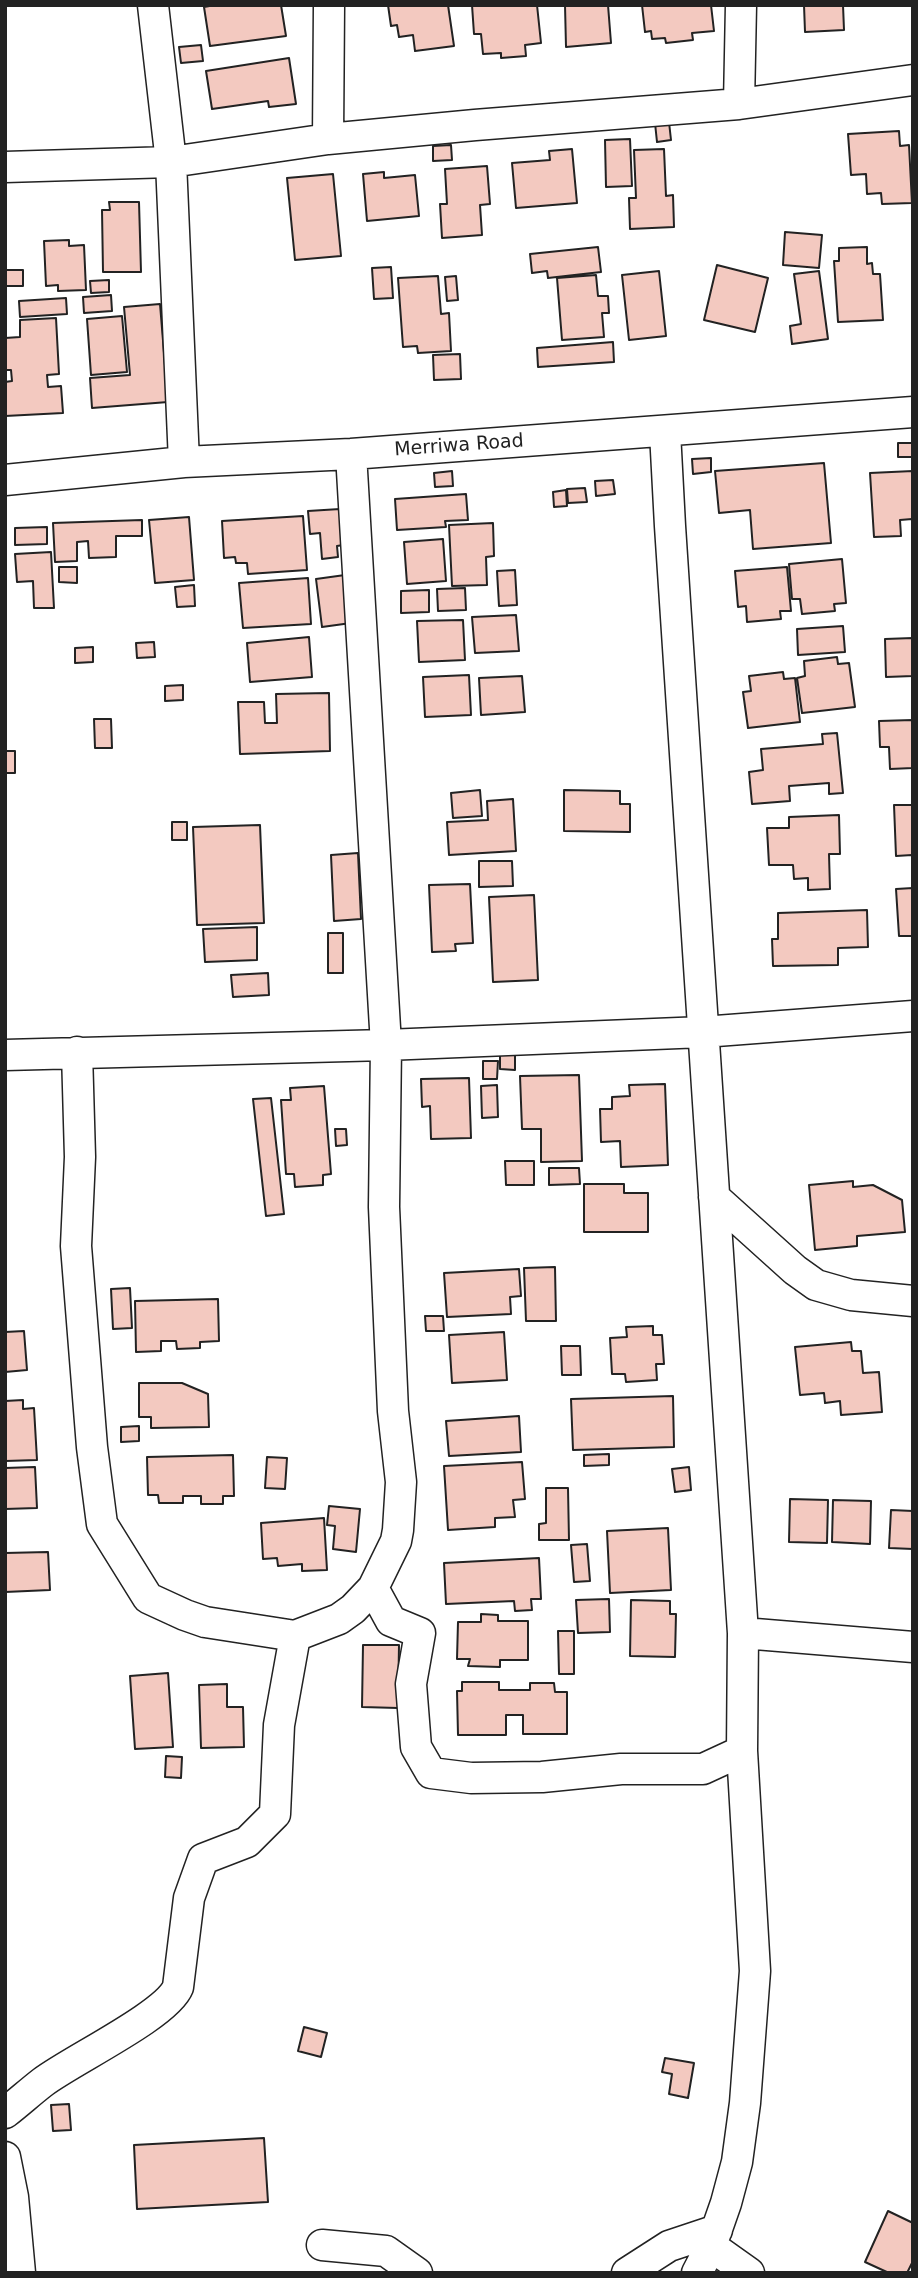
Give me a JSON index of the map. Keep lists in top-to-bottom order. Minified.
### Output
{"streets":{"street":["Merriwa Road"]}}
